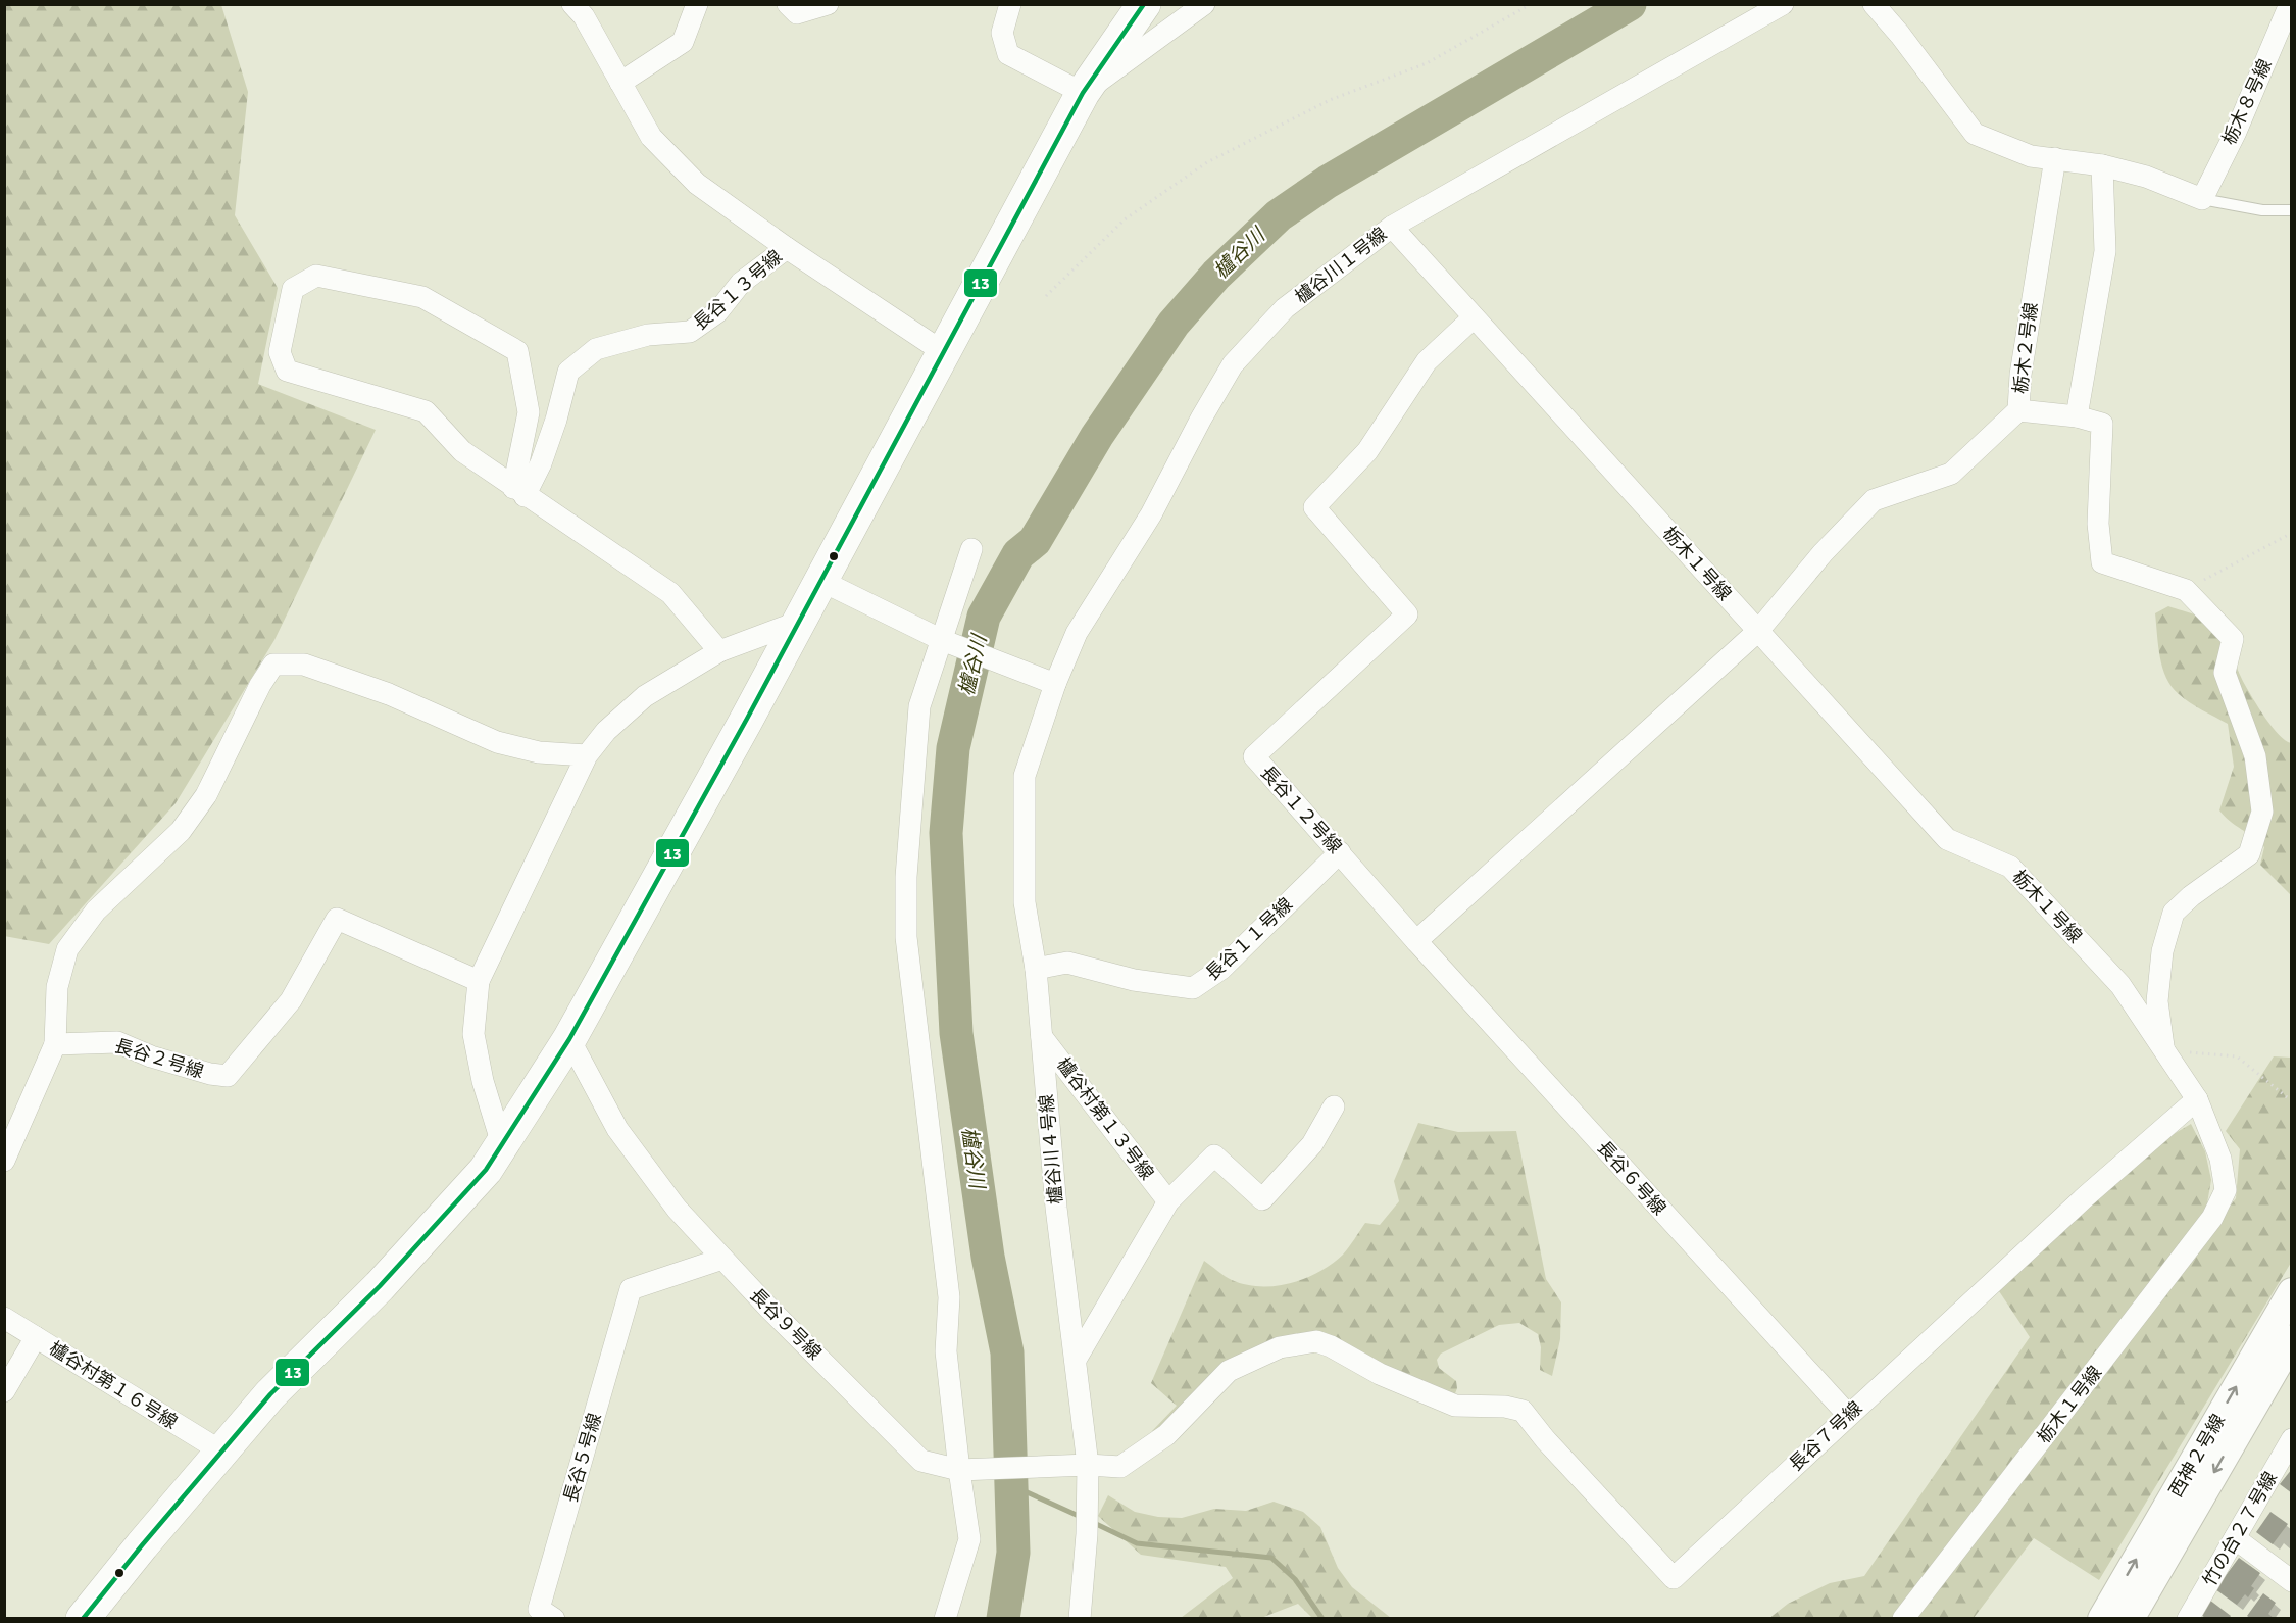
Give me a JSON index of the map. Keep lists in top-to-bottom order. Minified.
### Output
{"streets":{"street":["栃木８号線","櫨谷川１号線","長谷１３号線","栃木２号線","栃木１号線","長谷１２号線","長谷１１号線","長谷２号線","櫨谷村第１３号線","櫨谷川４号線","長谷６号線","長谷９号線","櫨谷村第１６号線","長谷７号線","西神２号線","長谷５号線","竹の台２７号線"]},"crossings":[["櫨谷川１号線","栃木１号線"],["櫨谷川１号線","櫨谷川４号線"],["栃木２号線","栃木１号線"],["栃木１号線","長谷１２号線"],["栃木１号線","長谷７号線"],["長谷１２号線","長谷１１号線"],["長谷１２号線","長谷６号線"],["長谷１１号線","櫨谷川４号線"],["櫨谷村第１３号線","櫨谷川４号線"],["櫨谷川４号線","長谷９号線"],["長谷６号線","長谷７号線"],["長谷９号線","長谷７号線"],["長谷９号線","長谷５号線"]],"water":["櫨谷川"],"lines":["transit line 13"]}
